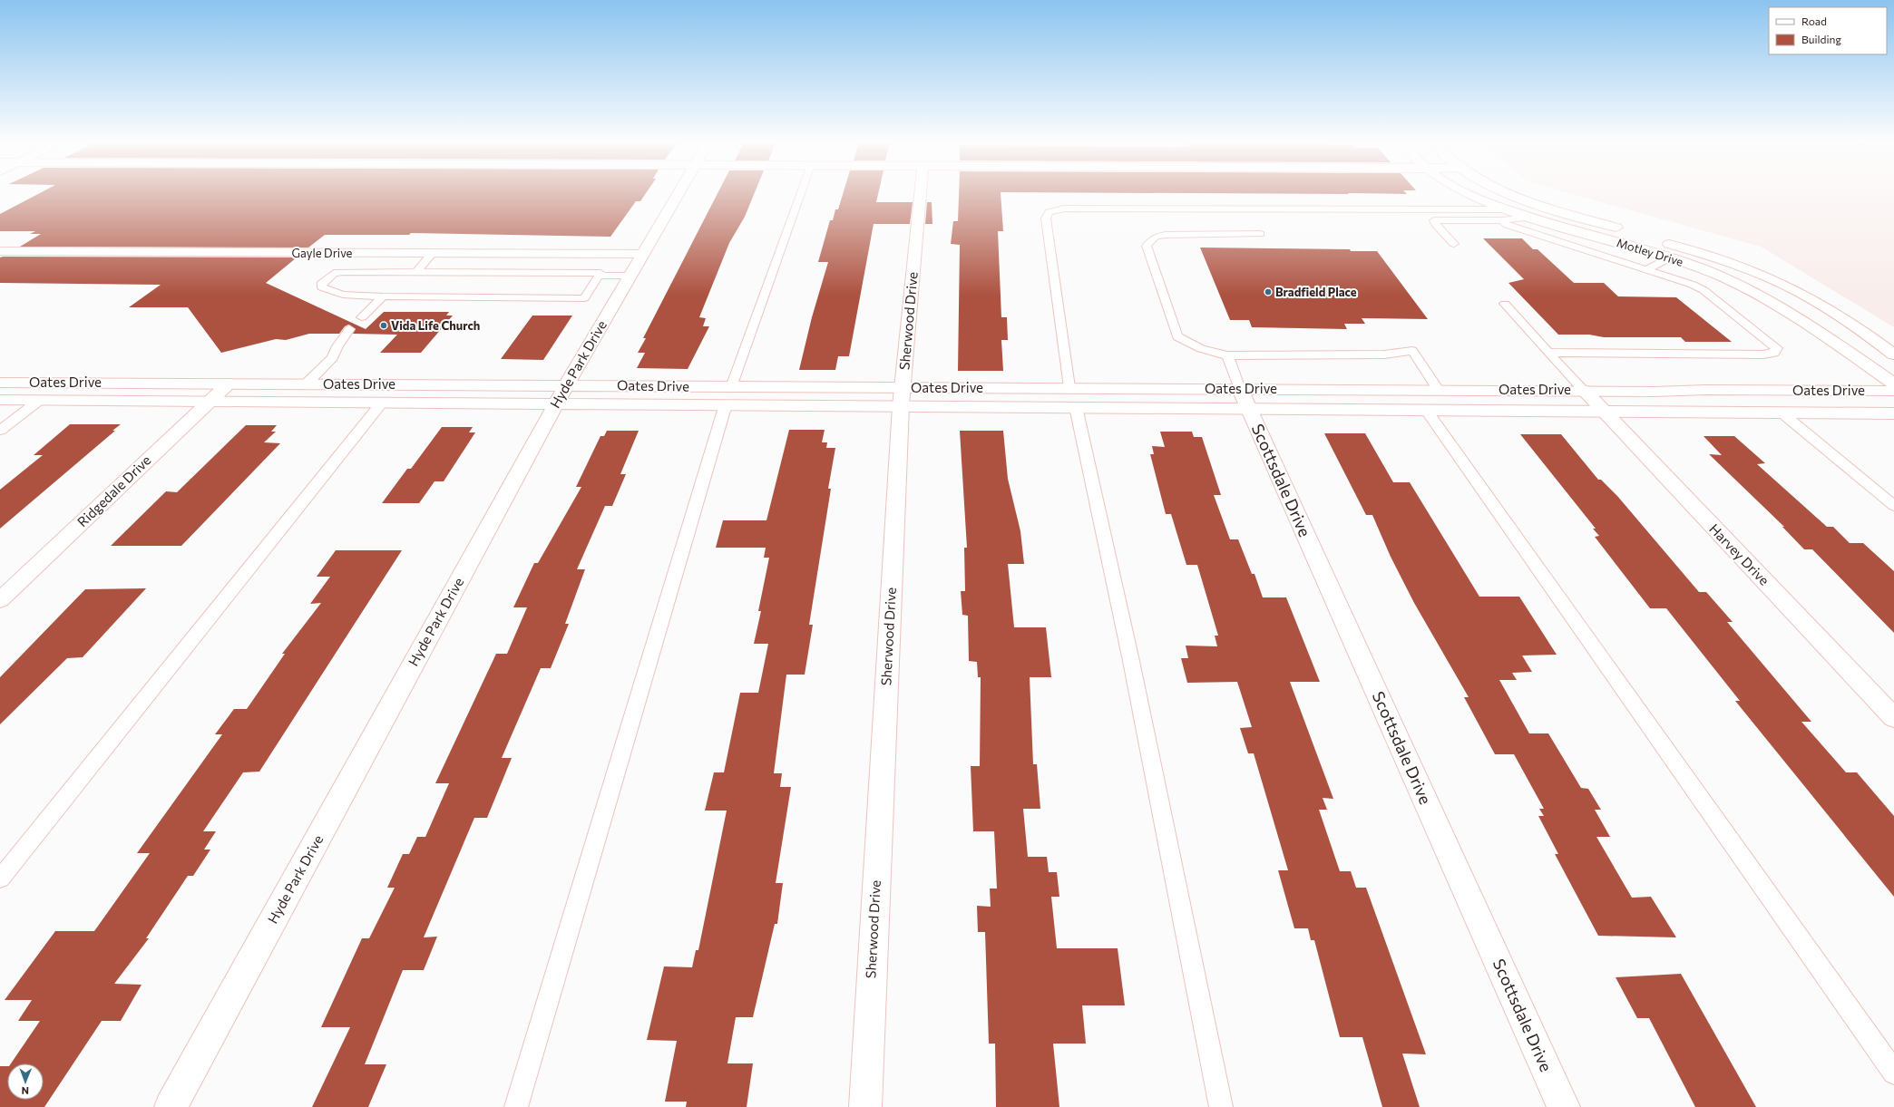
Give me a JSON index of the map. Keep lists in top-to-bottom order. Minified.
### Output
{"streets":{"street":["Motley Drive","Gayle Drive","Sherwood Drive","Hyde Park Drive","Oates Drive","Scottsdale Drive","Ridgedale Drive","Harvey Drive"]},"crossings":[["Gayle Drive","Hyde Park Drive"],["Sherwood Drive","Oates Drive"],["Hyde Park Drive","Oates Drive"],["Oates Drive","Scottsdale Drive"],["Oates Drive","Ridgedale Drive"],["Oates Drive","Harvey Drive"]],"places":["Bradfield Place","Vida Life Church"],"legend":["Road","Building"],"north":"bottom"}
